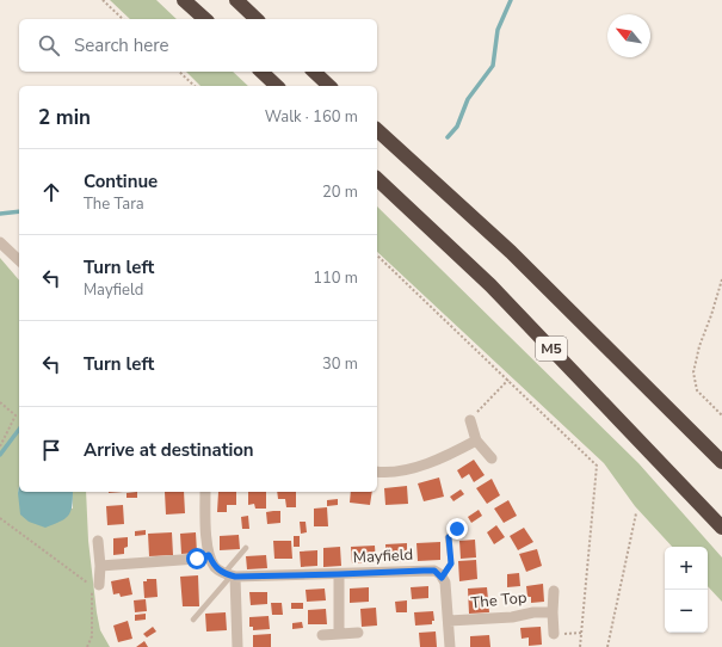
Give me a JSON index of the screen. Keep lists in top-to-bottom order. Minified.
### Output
{"streets":{"highway":["M5"],"street":["Mayfield","The Top"]},"north":"top left","page":{"search":"Search here","heading":["2 min","Walk · 160 m"],"list":[["Continue","The Tara","20 m"],["Turn left","Mayfield","110 m"],["Turn left","30 m"],"Arrive at destination"],"map_buttons":["+","−"]}}
